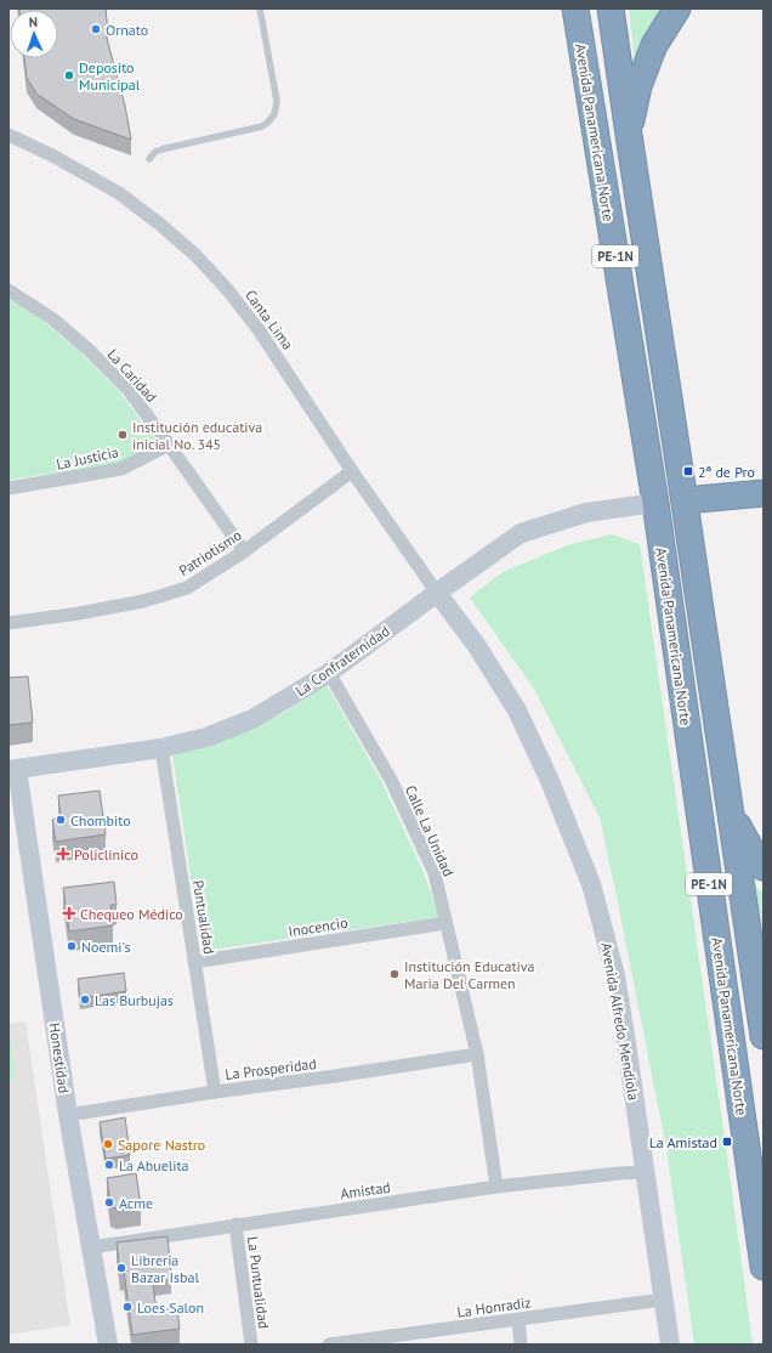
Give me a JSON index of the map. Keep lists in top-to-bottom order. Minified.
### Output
{"streets":{"highway":["Avenida Panamericana Norte","PE-1N"],"street":["Canta Lima","La Caridad","La Justicia","Patriotismo","La Confraternidad","Calle La Unidad","Puntualidad","Inocencio","Avenida Alfredo Mendiola","Honestidad","La Prosperidad","Amistad","La Puntualidad","La Honradiz"]},"crossings":[["Avenida Panamericana Norte","La Confraternidad"],["Canta Lima","Patriotismo"],["Canta Lima","La Confraternidad"],["Canta Lima","Avenida Alfredo Mendiola"],["La Caridad","La Justicia"],["La Caridad","Patriotismo"],["La Confraternidad","Calle La Unidad"],["La Confraternidad","Puntualidad"],["La Confraternidad","Avenida Alfredo Mendiola"],["La Confraternidad","Honestidad"],["Calle La Unidad","Inocencio"],["Calle La Unidad","La Prosperidad"],["Calle La Unidad","Amistad"],["Puntualidad","Inocencio"],["Puntualidad","La Prosperidad"],["Avenida Alfredo Mendiola","Amistad"],["Avenida Alfredo Mendiola","La Honradiz"],["Honestidad","La Prosperidad"],["Honestidad","Amistad"],["Amistad","La Puntualidad"]],"places":{"other":["Ornato","Deposito Municipal","Institución educativa inicial No. 345","Chombito","Noemi's","Institución Educativa Maria Del Carmen","Las Burbujas","Sapore Nastro","La Abuelita","Acme","Libreria Bazar Isbal","Loes Salon"],"transit":["2ª de Pro","La Amistad"],"health":["Policlinico","Chequeo Médico"]},"north":"top"}
